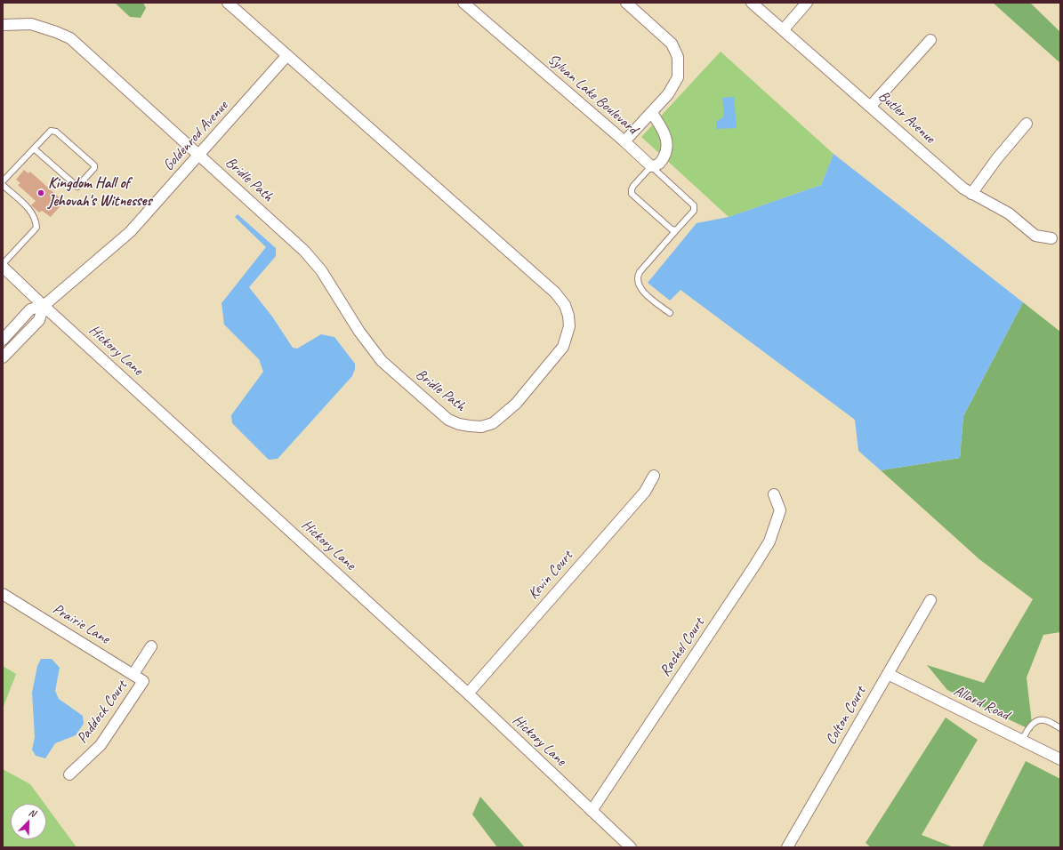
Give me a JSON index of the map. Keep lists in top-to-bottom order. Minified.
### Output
{"streets":{"street":["Sylvan Lake Boulevard","Butler Avenue","Goldenrod Avenue","Bridle Path","Hickory Lane","Kevin Court","Prairie Lane","Rachel Court","Allard Road","Paddock Court","Colton Court"]},"crossings":[["Goldenrod Avenue","Bridle Path"],["Goldenrod Avenue","Hickory Lane"],["Hickory Lane","Kevin Court"],["Hickory Lane","Rachel Court"],["Prairie Lane","Paddock Court"],["Allard Road","Colton Court"]],"places":["Kingdom Hall of Jehovah's Witnesses"],"north":"top right"}
